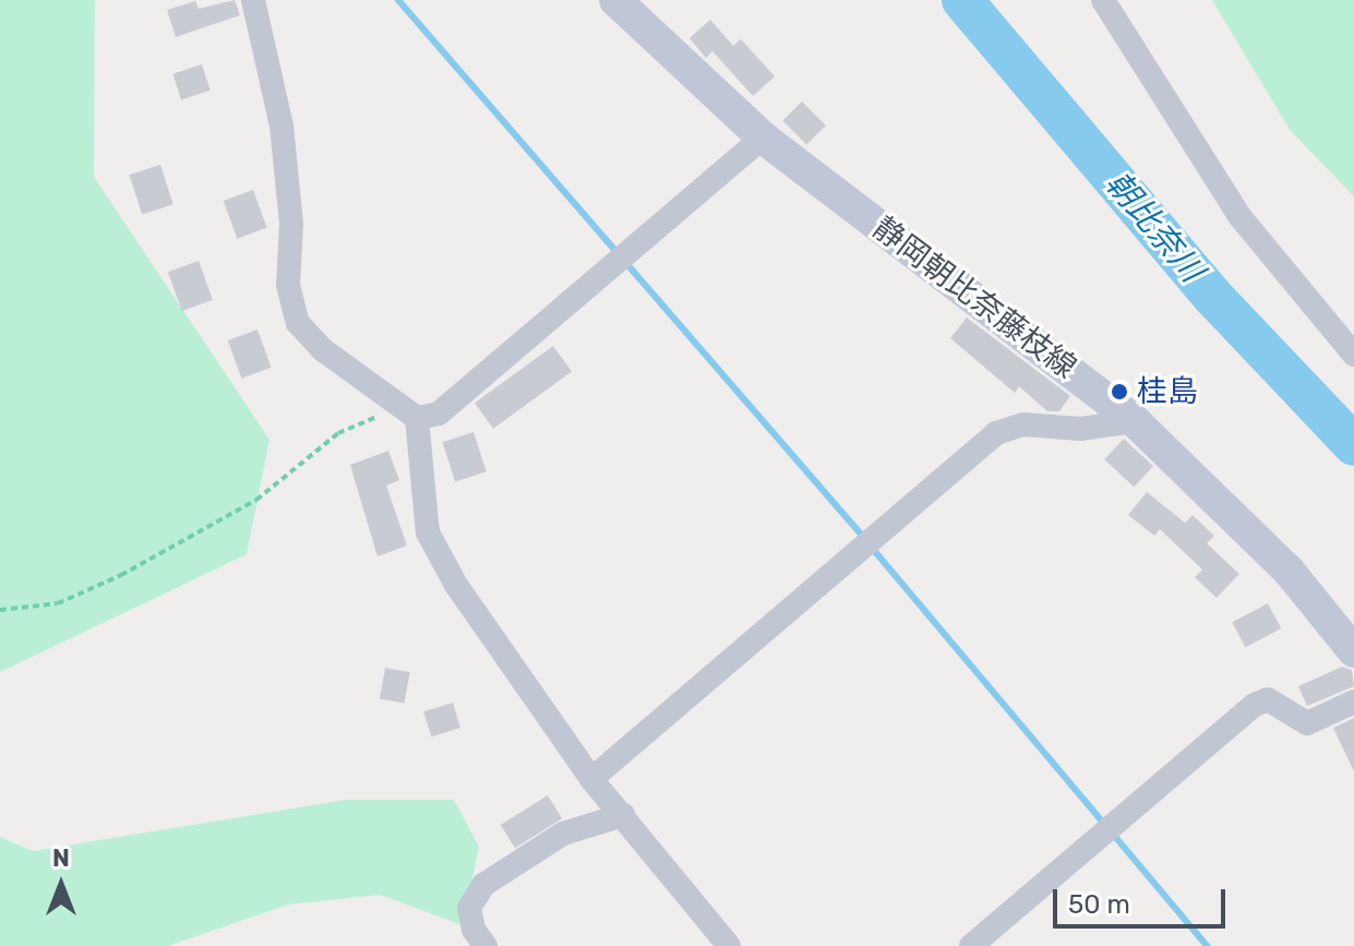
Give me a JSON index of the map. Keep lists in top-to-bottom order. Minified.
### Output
{"streets":{"main road":["静岡朝比奈藤枝線"]},"water":["朝比奈川"],"places":["桂島"],"scale_bar":"50 m","north":"top"}
